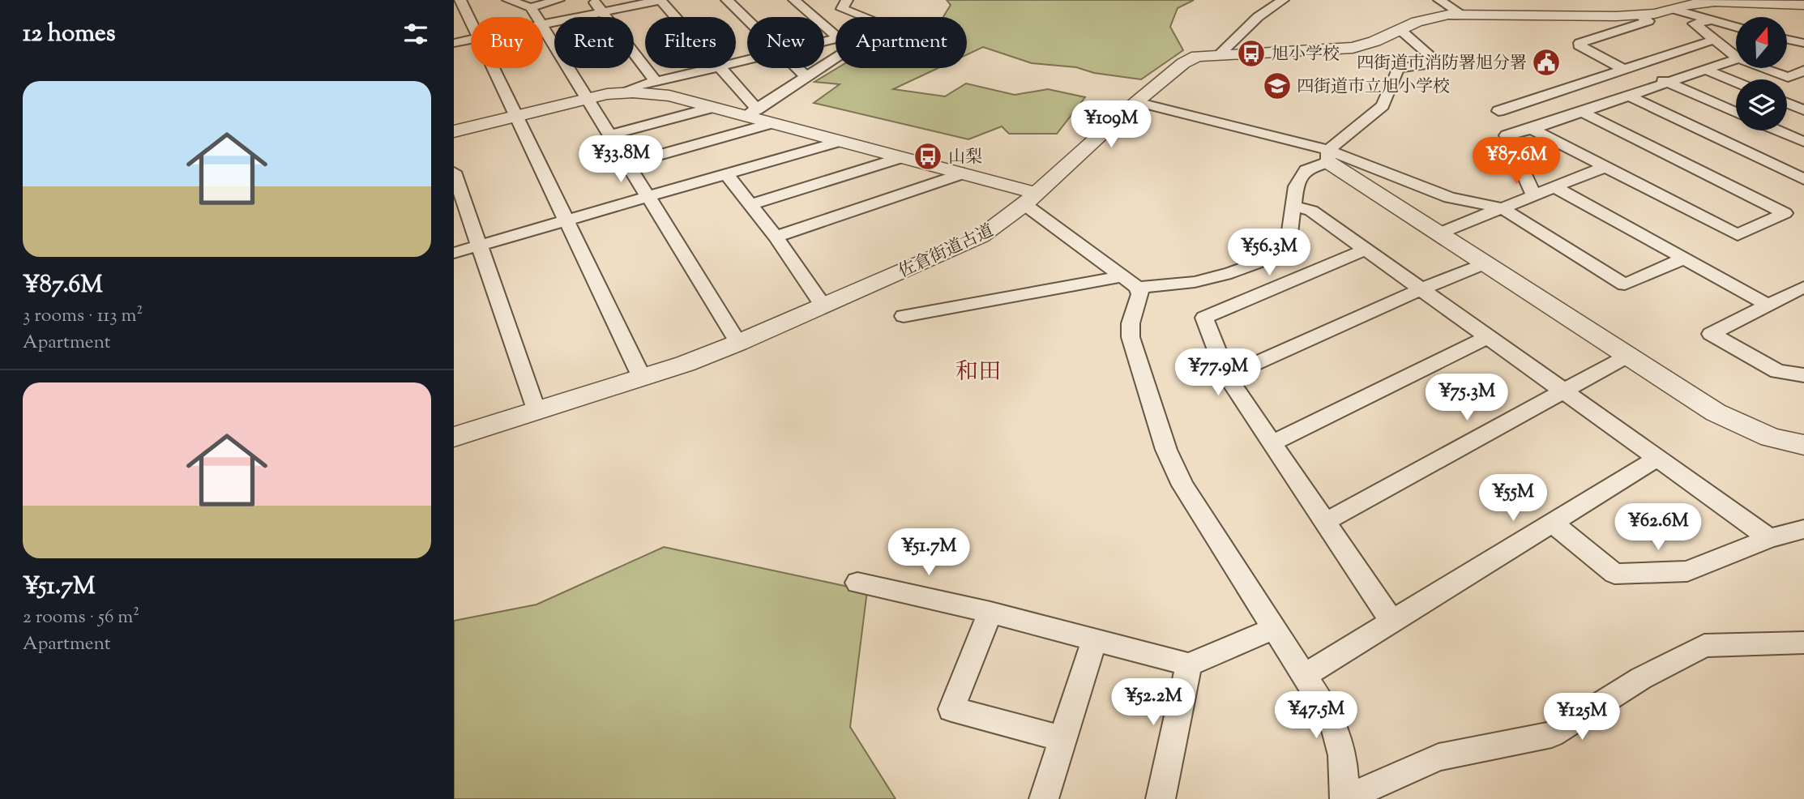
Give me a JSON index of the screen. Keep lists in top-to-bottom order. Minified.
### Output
{"streets":{"street":["佐倉街道古道"]},"districts":["和田"],"places":{"bus stop":["旭小学校","山梨"],"public building":["四街道市消防署旭分署"],"school or university":["四街道市立旭小学校"]},"north":"top","page":{"heading":"12 homes","chip":["Buy","Rent","Filters","New","Apartment"],"list":[{"name":"¥87.6M","note":"3 rooms · 113 m² · Apartment"},{"name":"¥51.7M","note":"2 rooms · 56 m² · Apartment"}],"price":["¥109M","¥33.8M","¥87.6M","¥56.3M","¥77.9M","¥75.3M","¥55M","¥62.6M","¥51.7M","¥52.2M","¥47.5M","¥125M"]}}
